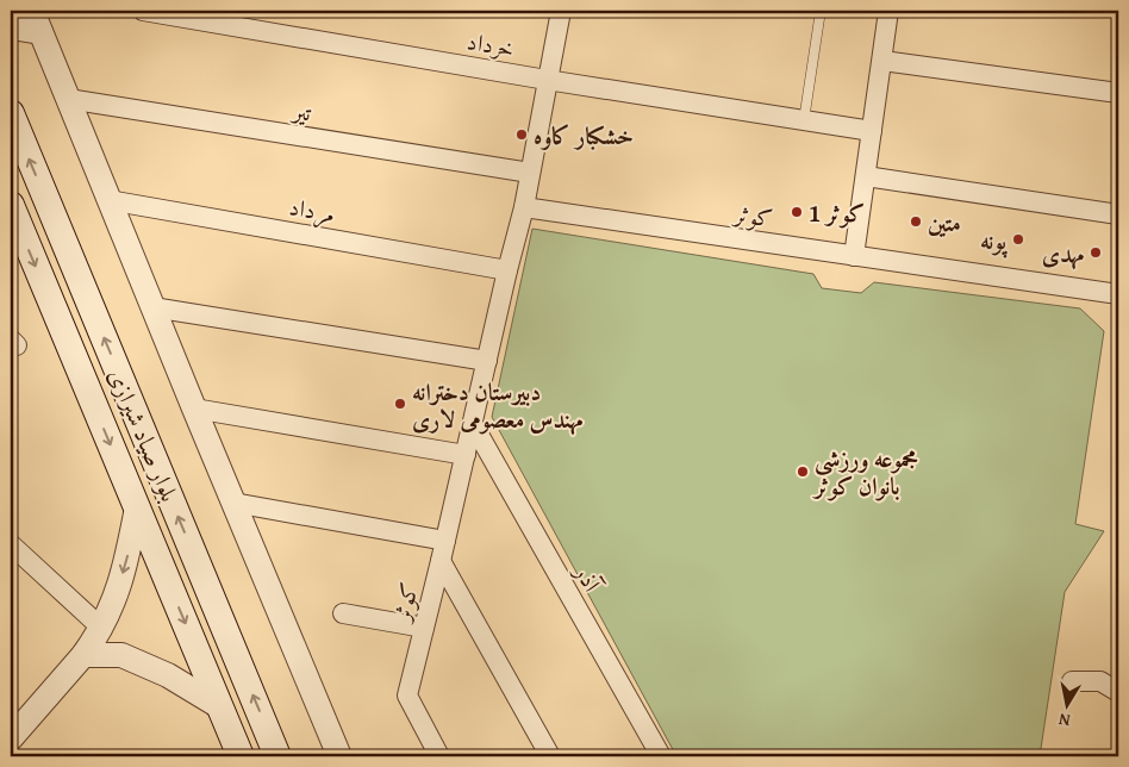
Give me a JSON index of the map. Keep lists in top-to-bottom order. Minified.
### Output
{"streets":{"main road":["بلوار صیاد شیرازی"],"street":["خرداد","تیر","مرداد","کوثر","آذر"]},"crossings":[["خرداد","کوثر"],["تیر","کوثر"],["مرداد","کوثر"],["کوثر","آذر"]],"places":["خشکبار کاوه","کوثر 1","متین","پونه","مهدی","دبیرستان دخترانه مهندس معصومی لاری","مجموعه ورزشی بانوان کوثر"],"north":"bottom"}
